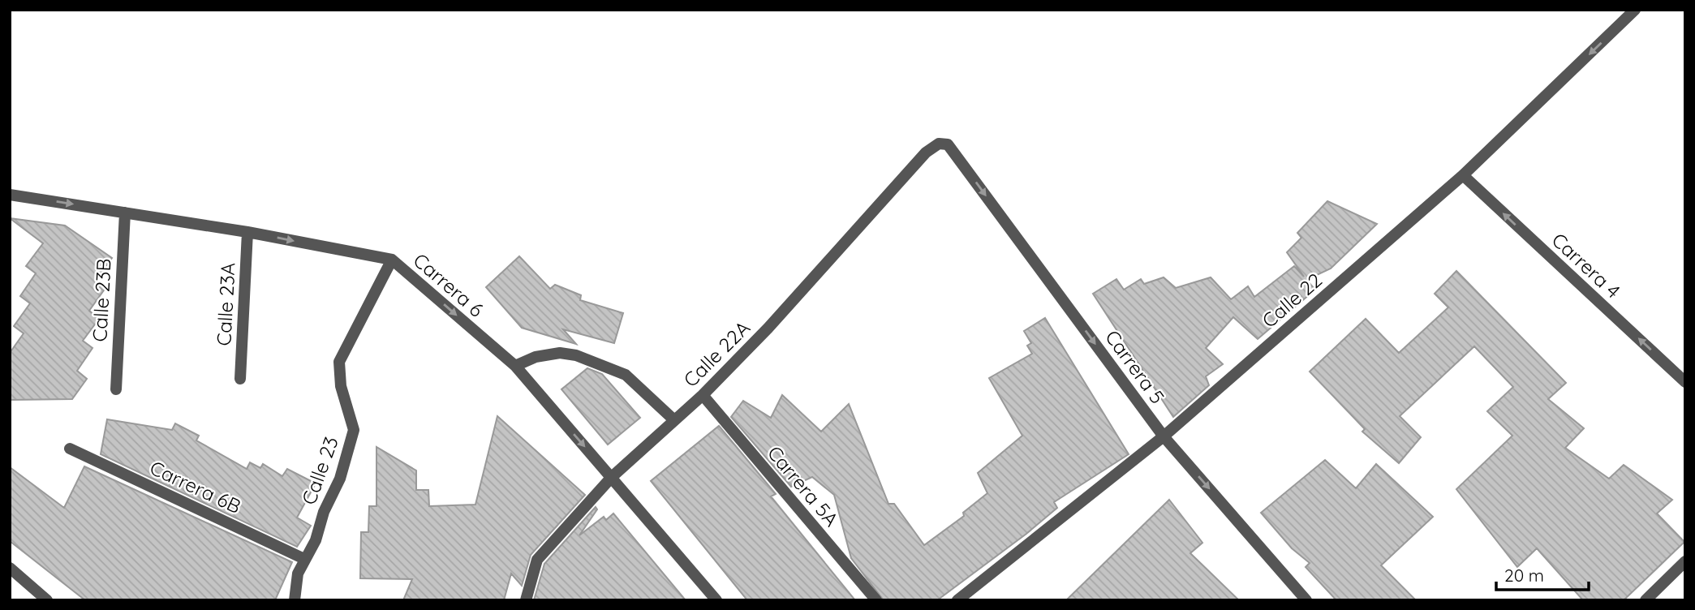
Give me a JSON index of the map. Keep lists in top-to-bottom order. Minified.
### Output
{"streets":{"street":["Carrera 4","Carrera 6","Calle 23B","Calle 22","Calle 23A","Calle 22A","Carrera 5","Calle 23","Carrera 5A","Carrera 6B"]},"crossings":[["Carrera 4","Calle 22"],["Carrera 6","Calle 23B"],["Carrera 6","Calle 23A"],["Carrera 6","Calle 22A"],["Carrera 6","Calle 23"],["Calle 22","Carrera 5"],["Calle 22A","Carrera 5"],["Calle 22A","Carrera 5A"],["Calle 23","Carrera 6B"]],"one_way":["Carrera 4","Carrera 5"],"scale_bar":"20 m"}
